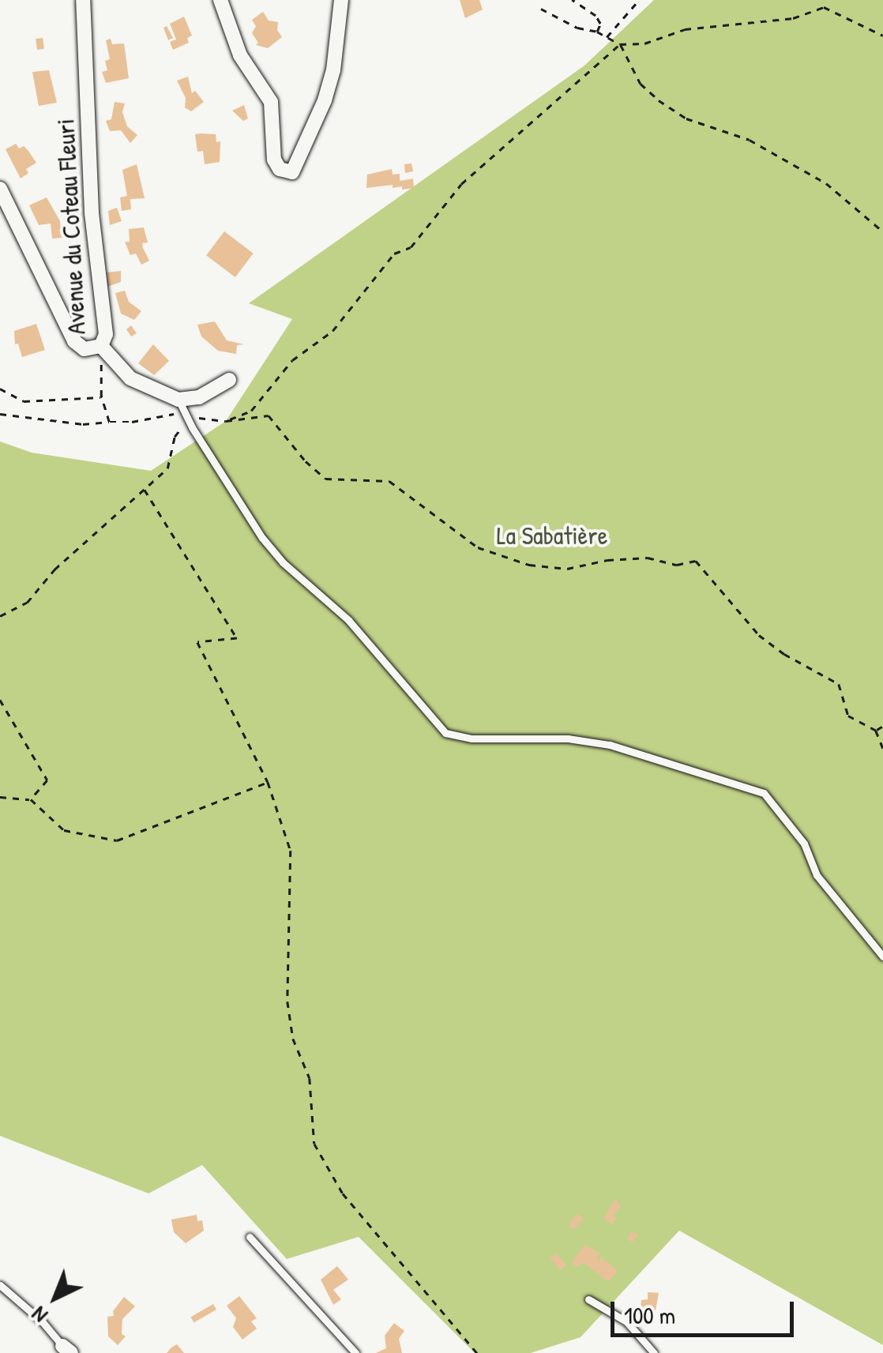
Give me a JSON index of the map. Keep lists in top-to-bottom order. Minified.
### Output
{"streets":{"street":["Avenue du Coteau Fleuri"]},"parks":["La Sabatière"],"scale_bar":"100 m","north":"bottom left"}
